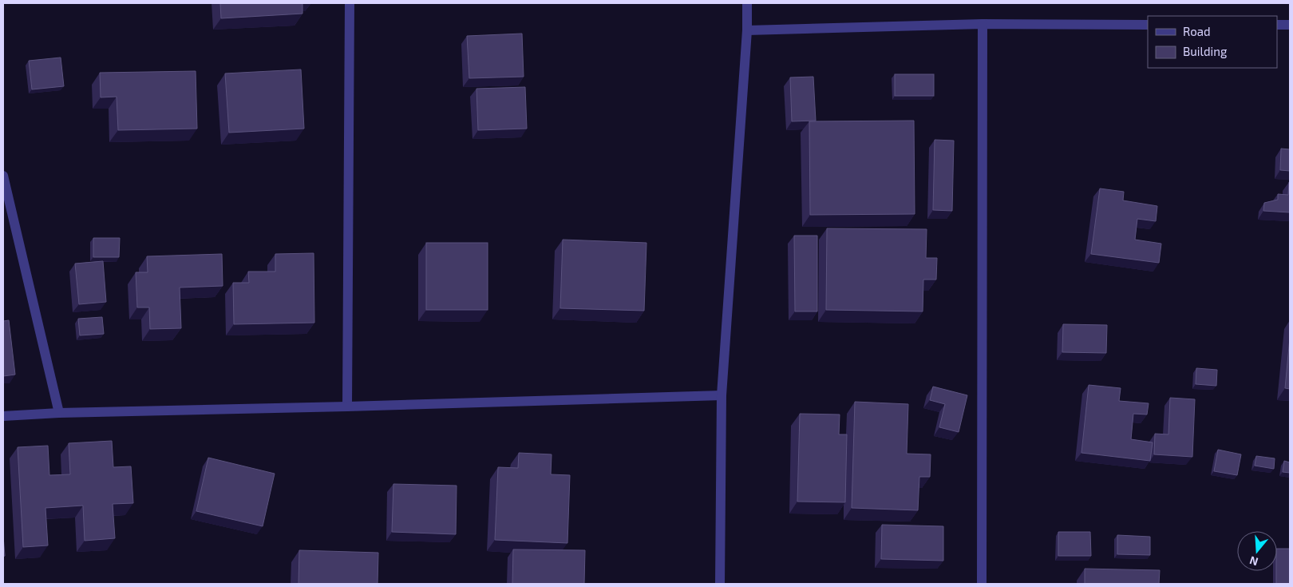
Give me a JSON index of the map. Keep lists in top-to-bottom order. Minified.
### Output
{"legend":["Road","Building"],"north":"bottom"}
